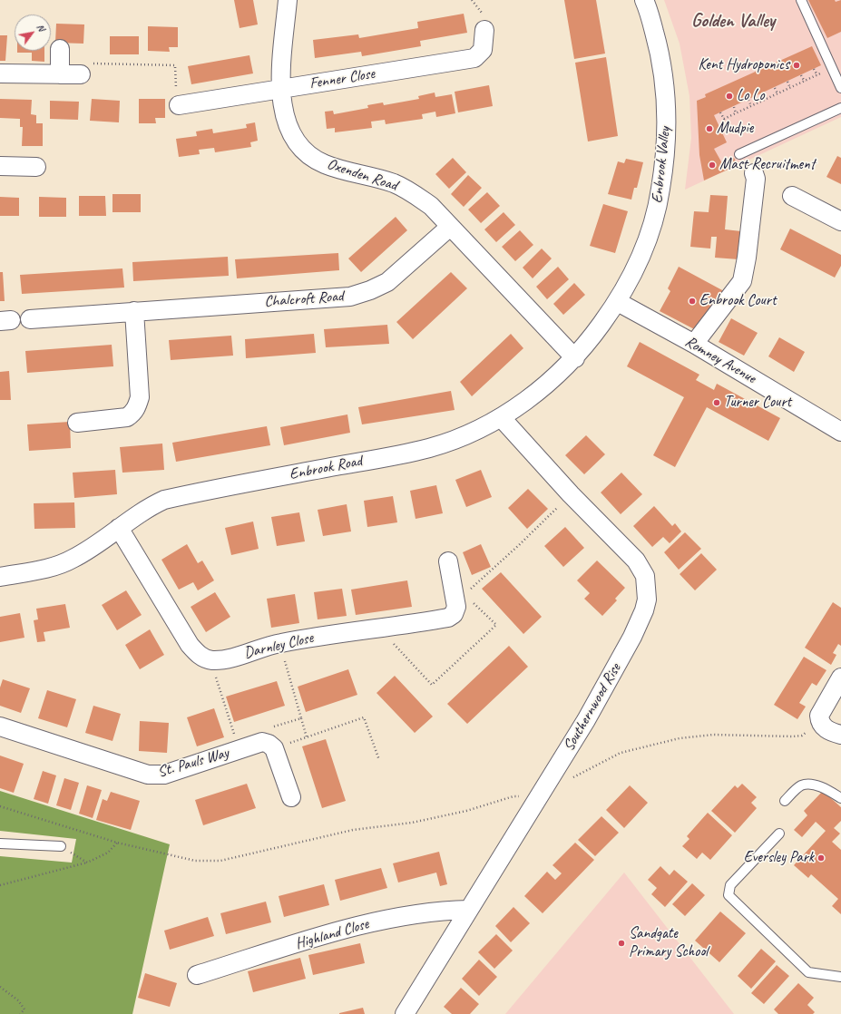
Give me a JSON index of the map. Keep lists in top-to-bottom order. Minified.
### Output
{"streets":{"street":["Fenner Close","Enbrook Valley","Oxenden Road","Chalcroft Road","Romney Avenue","Enbrook Road","Darnley Close","Southernwood Rise","St. Pauls Way","Highland Close"]},"crossings":[["Fenner Close","Oxenden Road"],["Enbrook Valley","Romney Avenue"],["Enbrook Valley","Enbrook Road"],["Oxenden Road","Chalcroft Road"],["Oxenden Road","Enbrook Road"],["Romney Avenue","Enbrook Road"],["Enbrook Road","Southernwood Rise"],["Southernwood Rise","Highland Close"]],"districts":["Golden Valley"],"places":["Kent Hydroponics","Lo Lo","Mudpie","Mast Recruitment","Enbrook Court","Turner Court","Eversley Park","Sandgate Primary School"],"north":"top right"}
